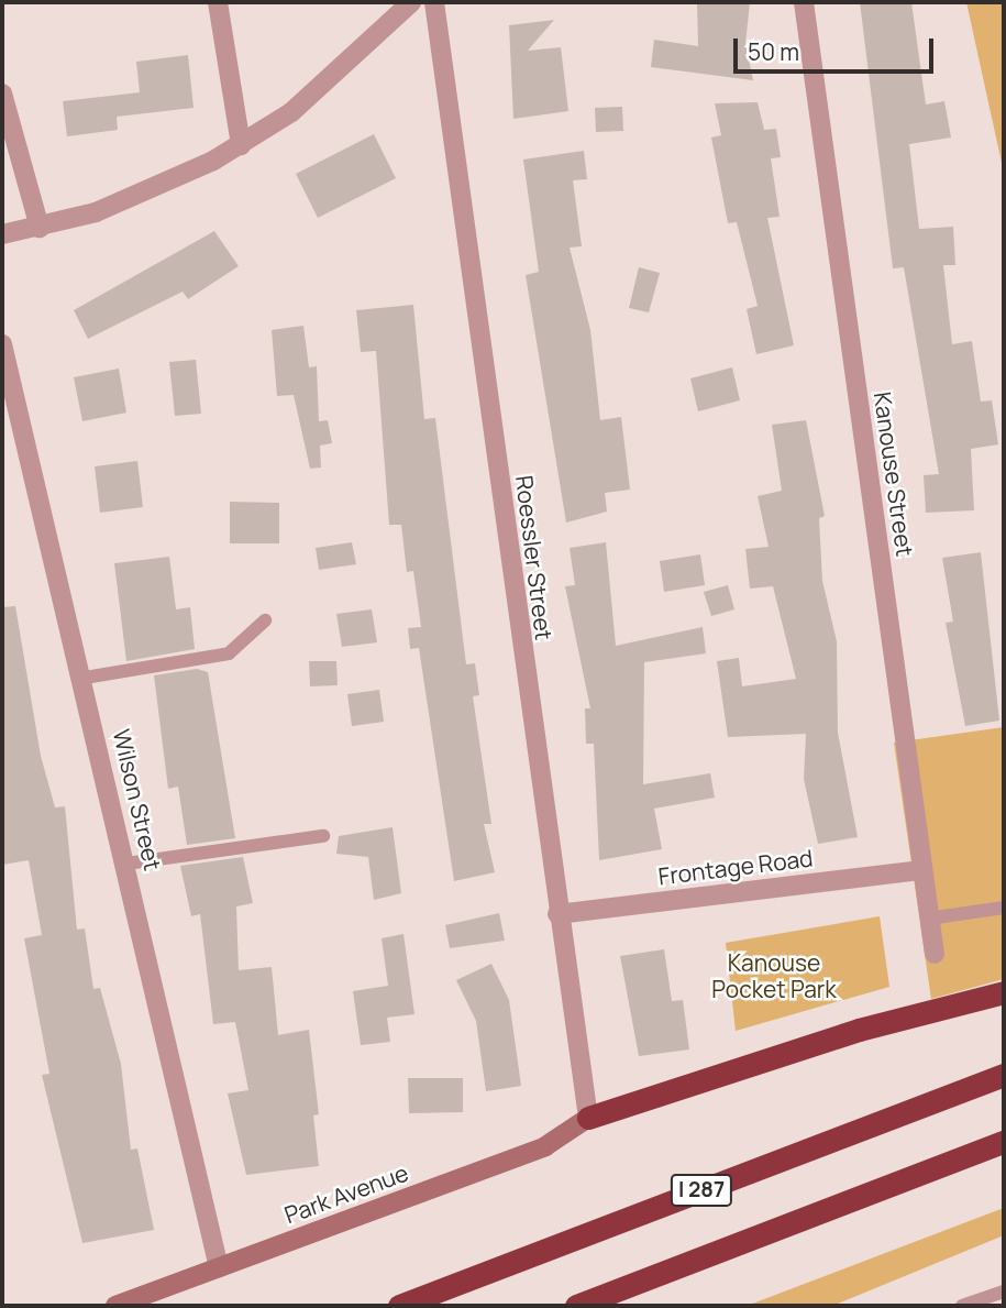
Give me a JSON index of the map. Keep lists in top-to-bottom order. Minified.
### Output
{"streets":{"highway":["I 287"],"street":["Kanouse Street","Roessler Street","Wilson Street","Frontage Road","Park Avenue"]},"crossings":[["Kanouse Street","Frontage Road"],["Roessler Street","Frontage Road"],["Roessler Street","Park Avenue"],["Wilson Street","Park Avenue"]],"parks":["Kanouse Pocket Park"],"scale_bar":"50 m"}
